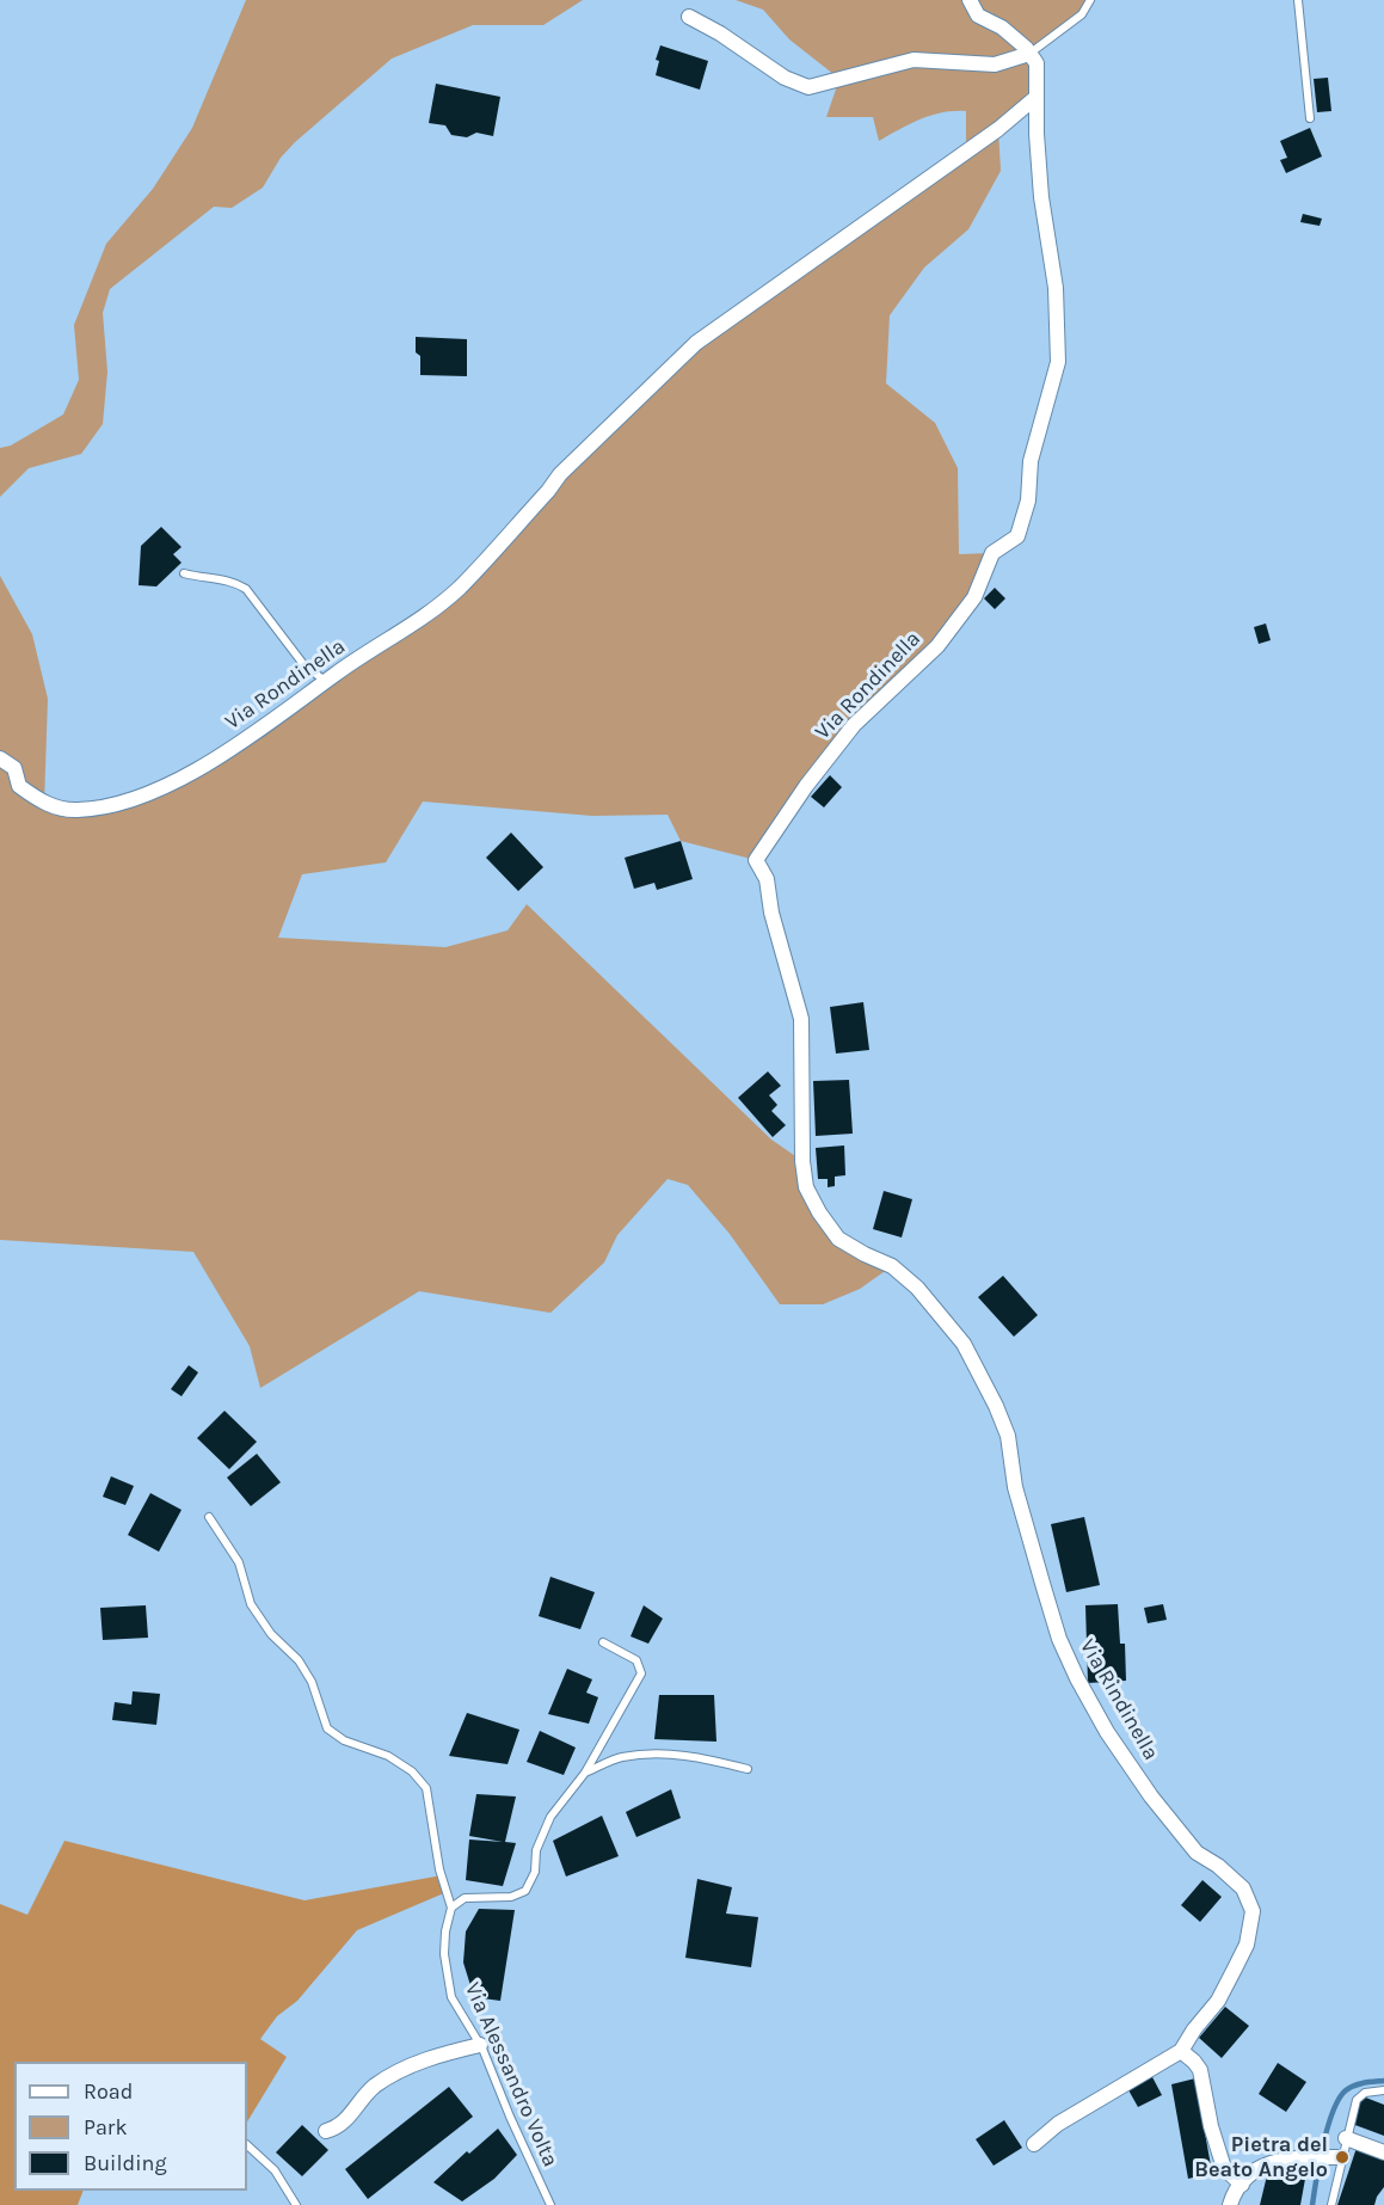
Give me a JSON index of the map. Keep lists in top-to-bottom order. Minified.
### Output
{"streets":{"street":["Via Rondinella","Via Rindinella"],"lane":["Via Alessandro Volta"]},"crossings":[["Via Rondinella","Via Rindinella"]],"places":["Pietra del Beato Angelo"],"legend":["Road","Park","Building"]}
